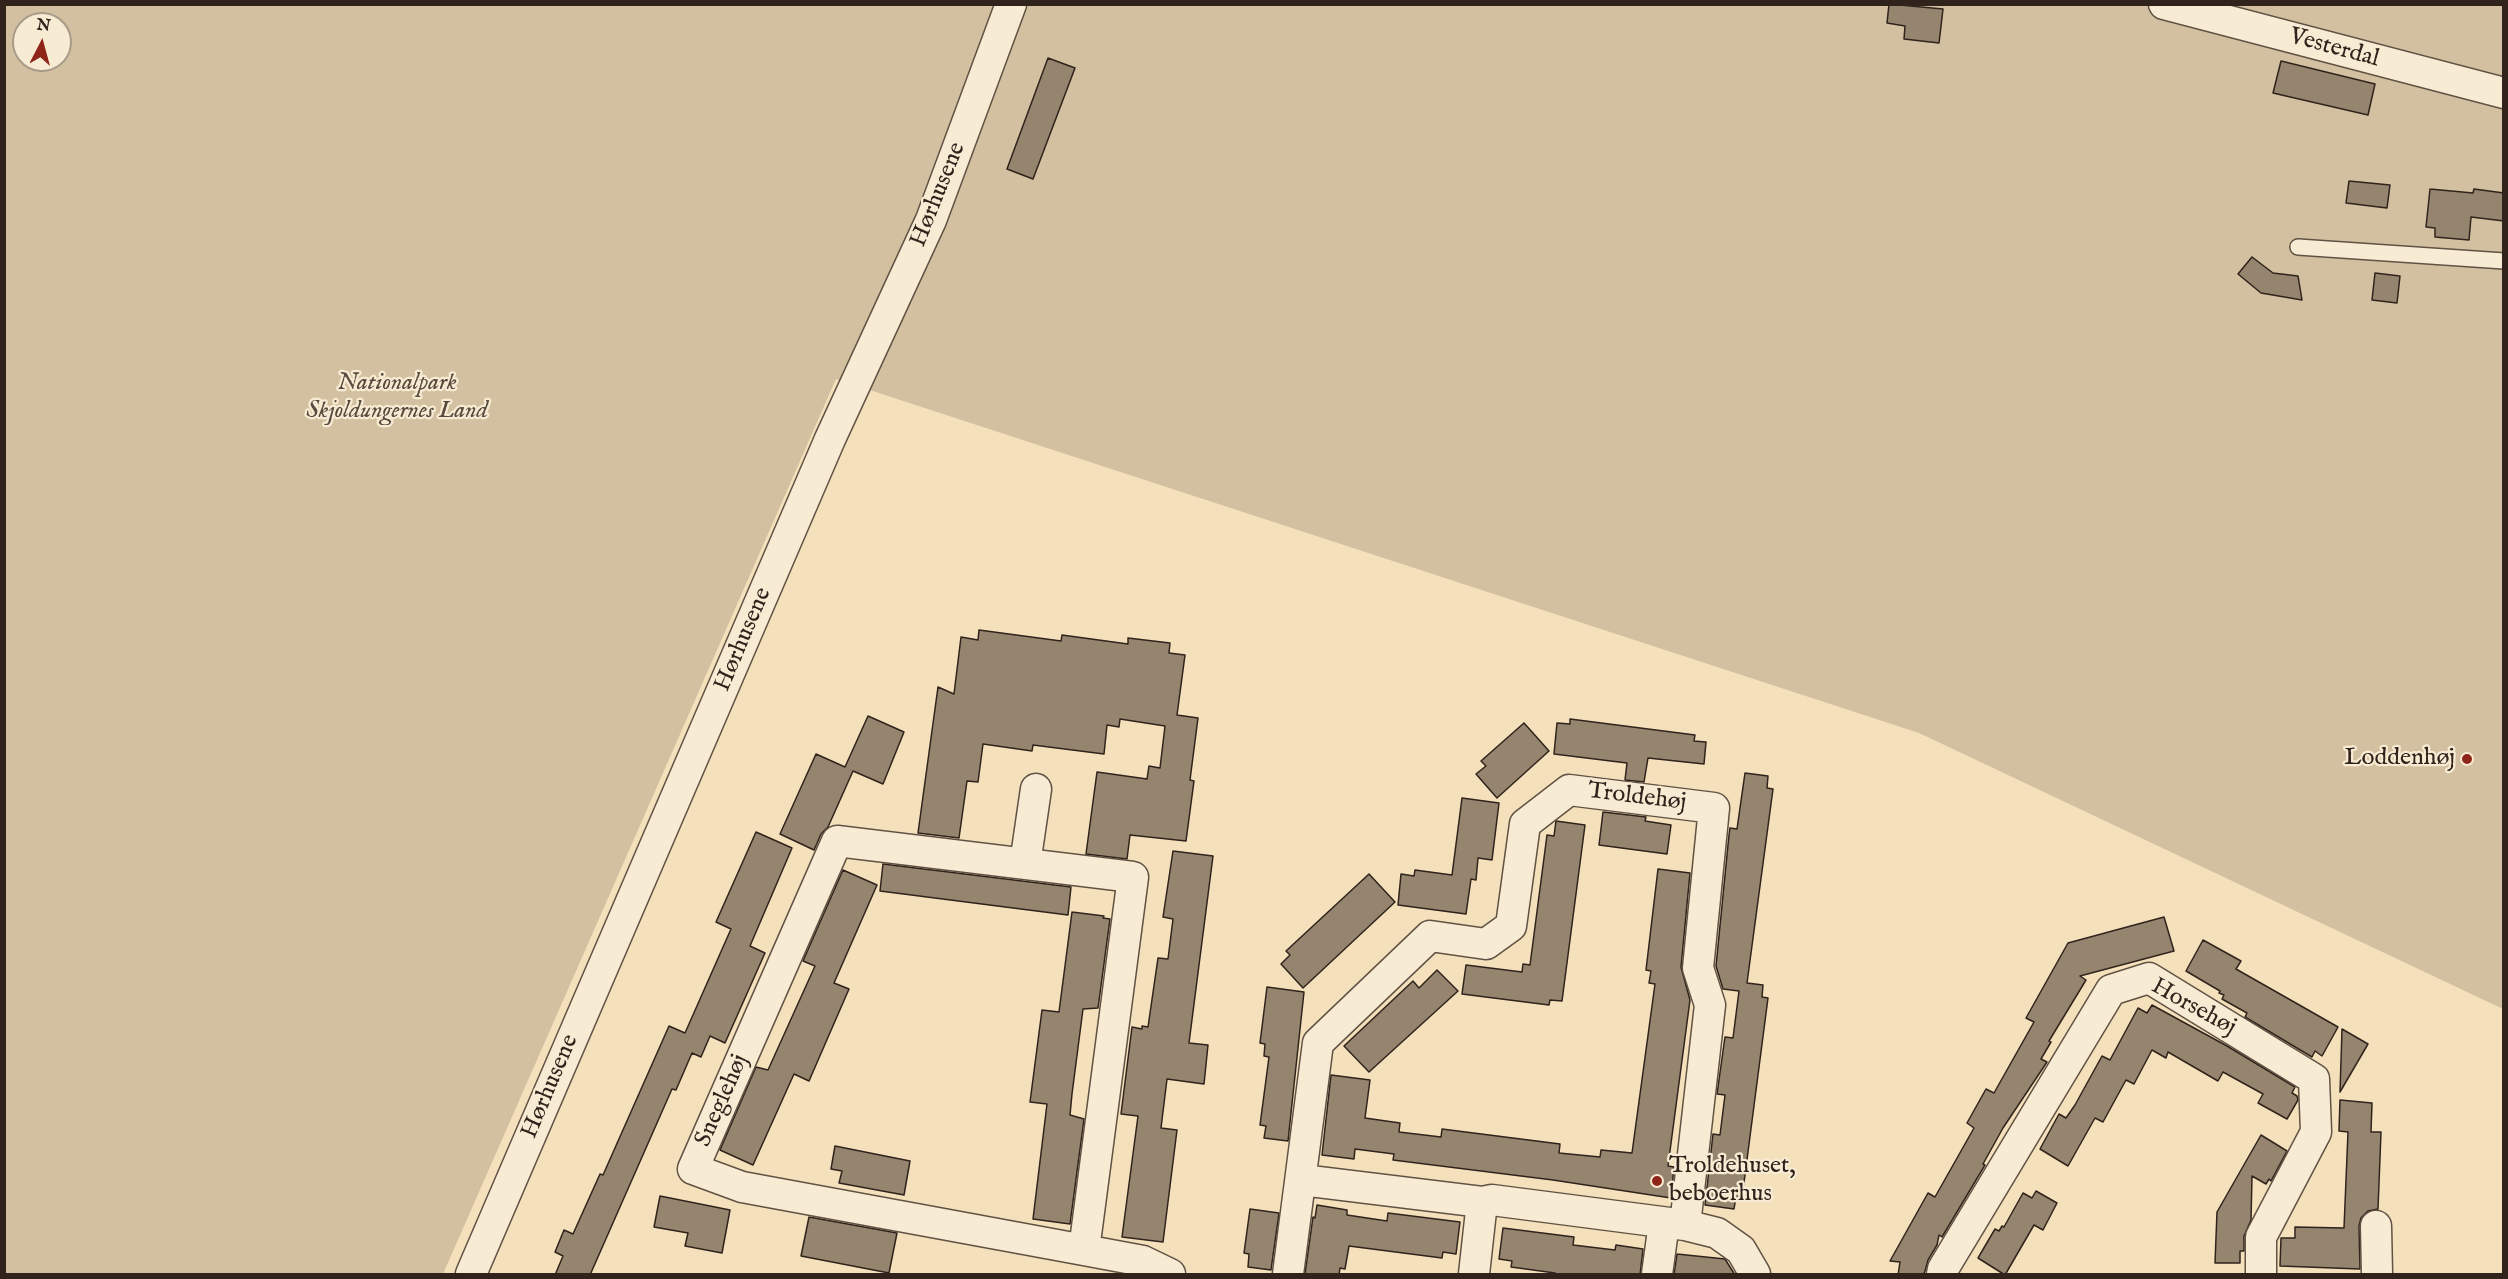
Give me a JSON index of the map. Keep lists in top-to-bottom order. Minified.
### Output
{"streets":{"street":["Vesterdal","Hørhusene","Troldehøj","Horsehøj","Sneglehøj"]},"parks":["Nationalpark Skjoldungernes Land"],"places":["Loddenhøj","Troldehuset, beboerhus"],"north":"top"}
